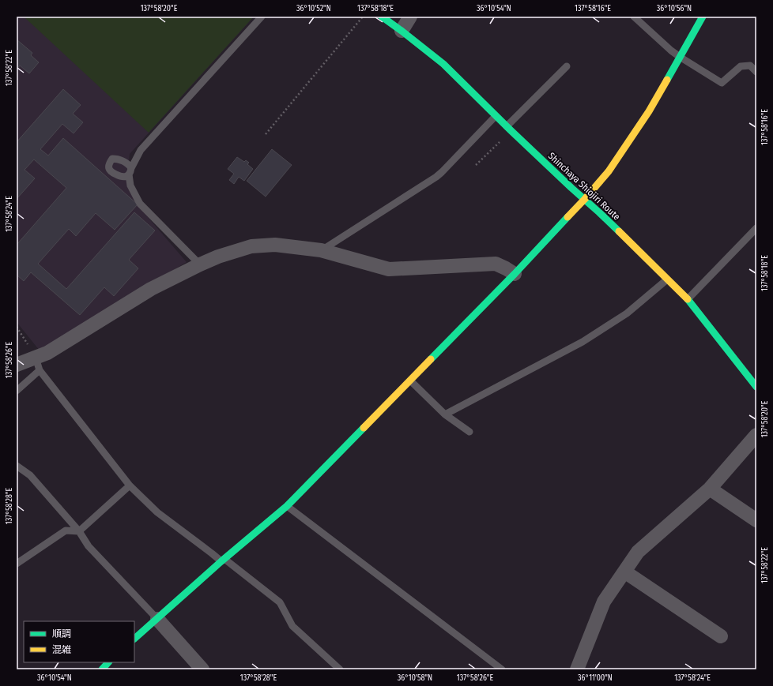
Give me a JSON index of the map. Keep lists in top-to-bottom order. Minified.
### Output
{"streets":{"street":["Shinchaya Shiojiri Route"]},"legend":["順調","混雑"],"coordinates":["137°58'20\"E","36°10'52\"N","137°58'18\"E","36°10'54\"N","137°58'16\"E","36°10'56\"N","137°58'22\"E","137°58'24\"E","137°58'26\"E","137°58'28\"E","36°10'58\"N","36°11'00\"N"]}
